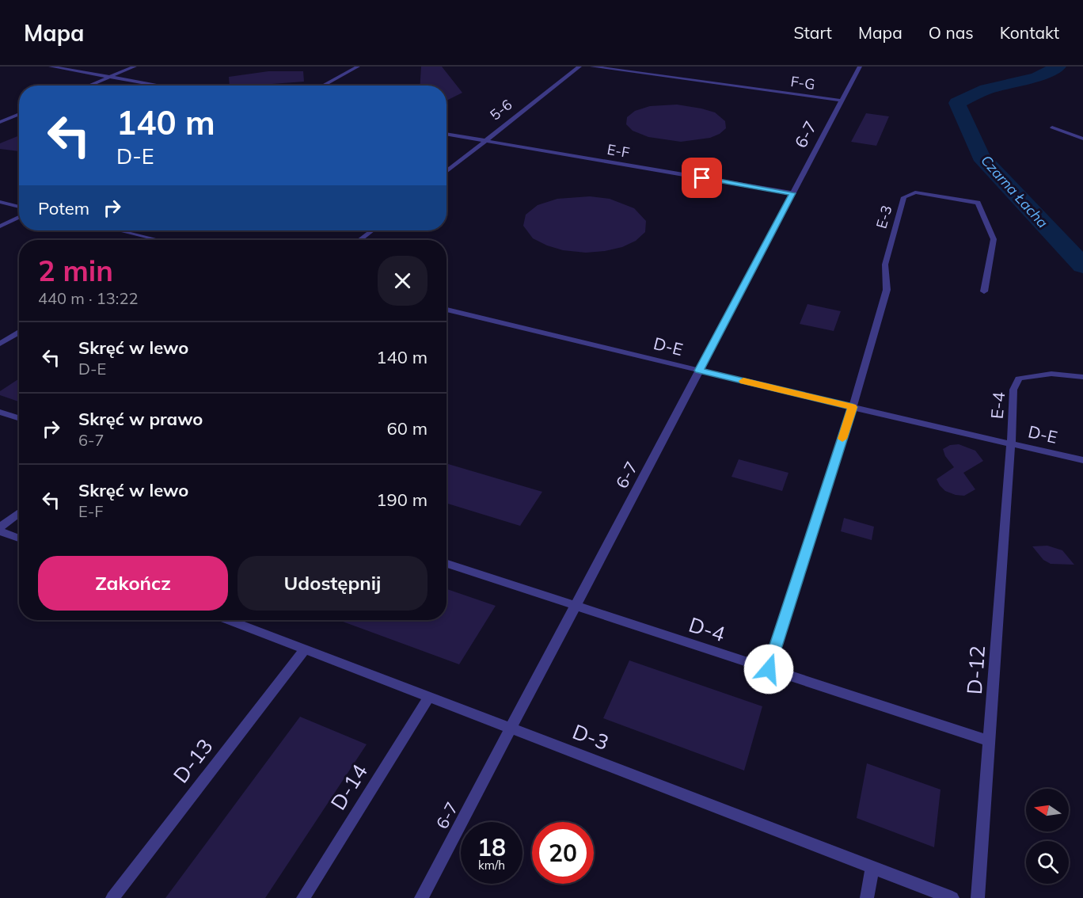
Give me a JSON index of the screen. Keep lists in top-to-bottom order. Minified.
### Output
{"streets":{"lane":["F-G","5-6","6-7","E-F","E-3","D-E","E-4","D-4","D-12","D-3","D-13","D-14"]},"crossings":[["F-G","6-7"],["5-6","E-F"],["6-7","E-F"],["6-7","D-E"],["6-7","D-4"],["6-7","D-3"],["E-3","D-E"],["D-E","E-4"],["D-E","D-12"],["E-4","D-12"],["D-4","D-12"],["D-3","D-13"],["D-3","D-14"]],"water":["Czarna Łacha"],"north":"left","page":{"header":"Mapa","nav":["Start","Mapa","O nas","Kontakt"],"turn":["140 m","D-E"],"then":"Potem","heading":["2 min","440 m · 13:22"],"list":[{"name":"Skręć w lewo","note":"D-E","value":"140 m"},{"name":"Skręć w prawo","note":"6-7","value":"60 m"},{"name":"Skręć w lewo","note":"E-F","value":"190 m"}],"buttons":["Zakończ","Udostępnij"],"speed":"18 km/h","limit":"20"}}
